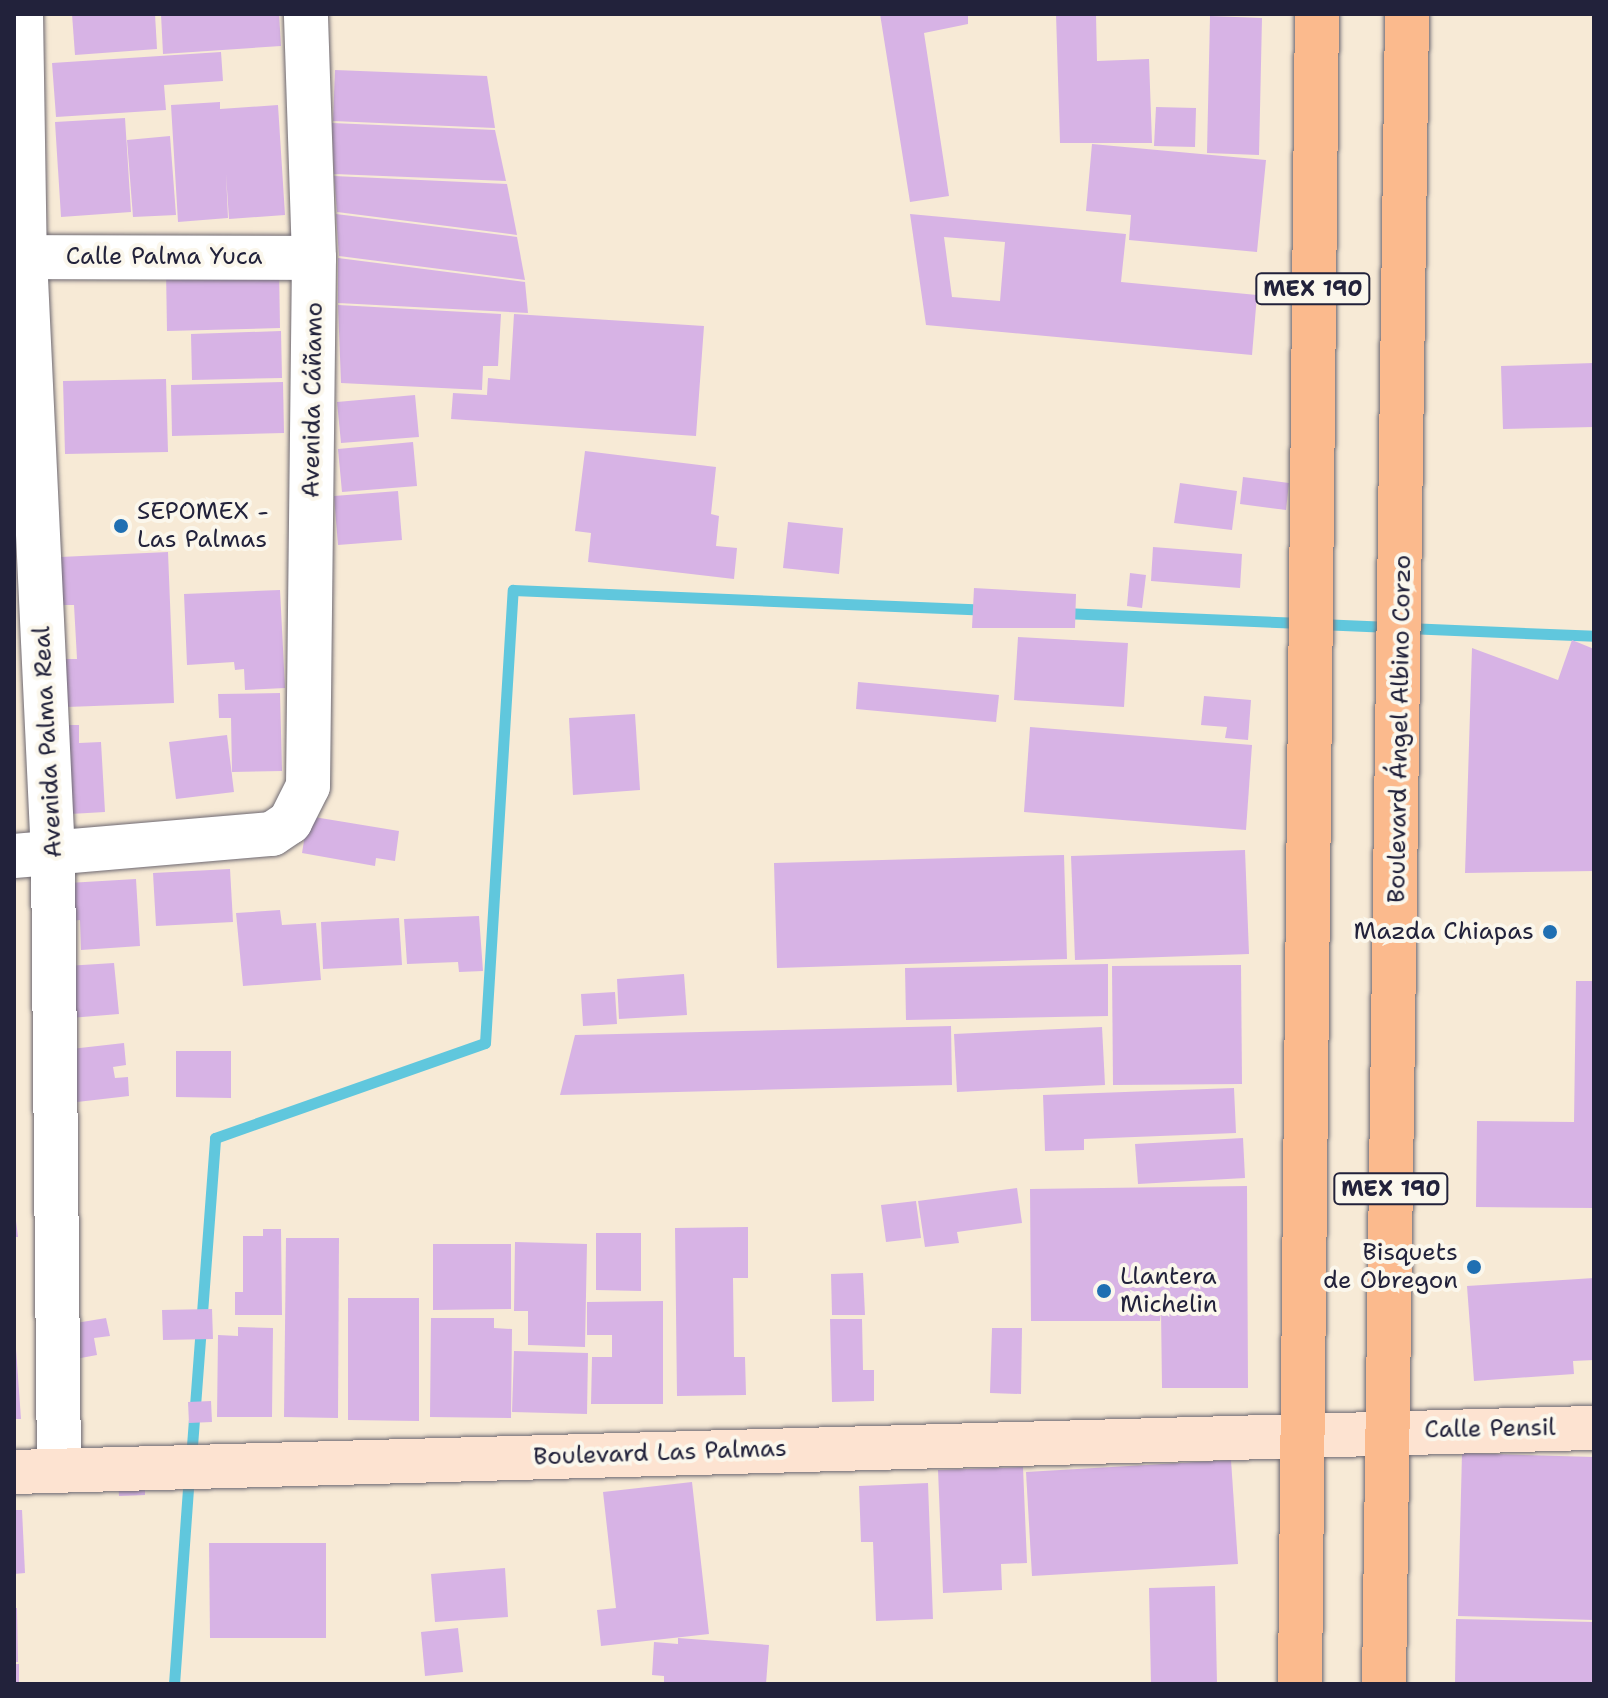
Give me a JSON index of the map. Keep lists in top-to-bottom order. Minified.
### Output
{"streets":{"main road":["MEX 190","Boulevard Ángel Albino Corzo","Calle Pensil","Boulevard Las Palmas"],"street":["Calle Palma Yuca","Avenida Cáñamo","Avenida Palma Real"]},"crossings":[["Calle Palma Yuca","Avenida Cáñamo"],["Calle Palma Yuca","Avenida Palma Real"],["MEX 190","Calle Pensil"],["MEX 190","Boulevard Las Palmas"],["Avenida Cáñamo","Avenida Palma Real"],["Boulevard Ángel Albino Corzo","Calle Pensil"],["Avenida Palma Real","Boulevard Las Palmas"],["Calle Pensil","Boulevard Las Palmas"]],"places":["SEPOMEX - Las Palmas","Mazda Chiapas","Bisquets de Obregon","Llantera Michelin"]}
